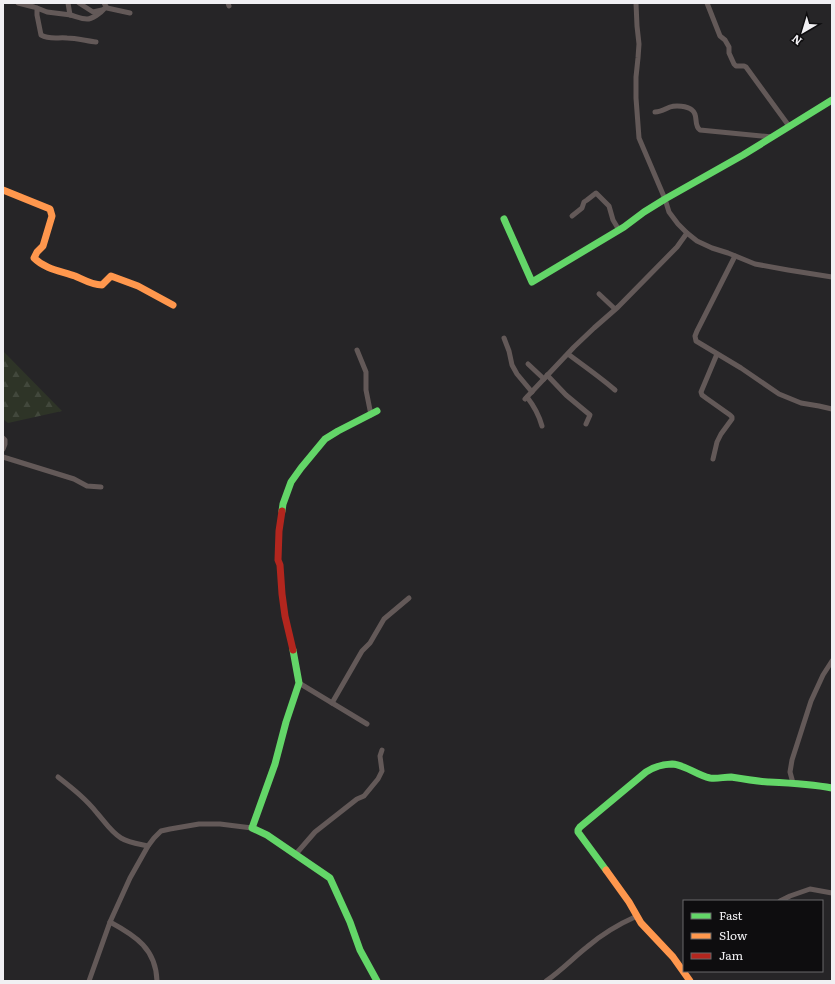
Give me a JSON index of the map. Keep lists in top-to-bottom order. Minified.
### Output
{"legend":["Fast","Slow","Jam"],"north":"bottom left"}
